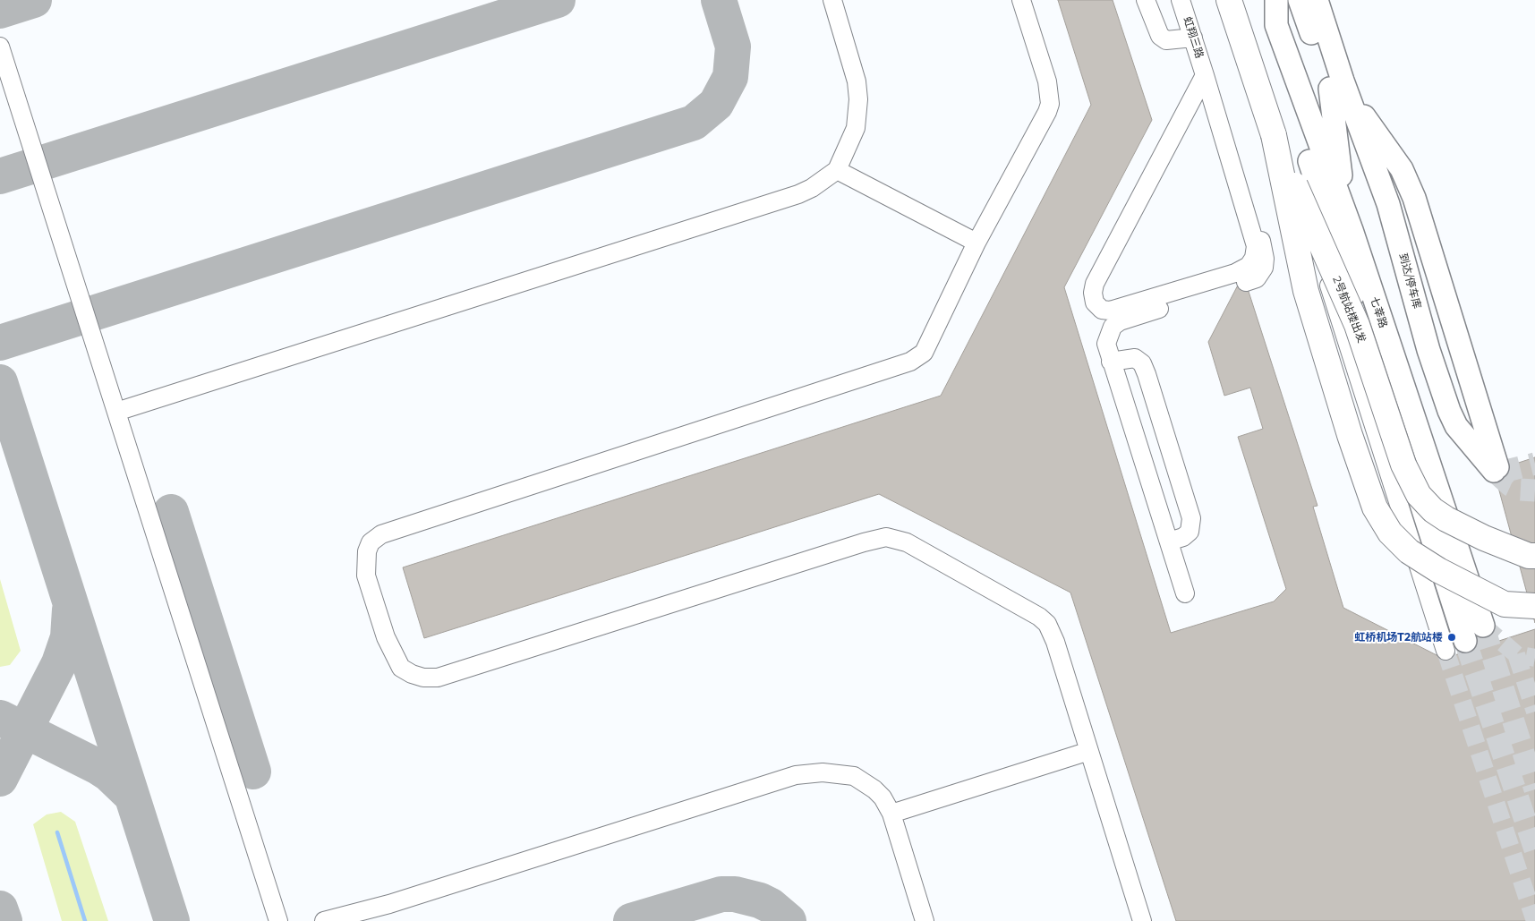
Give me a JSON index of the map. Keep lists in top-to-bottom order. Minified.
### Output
{"streets":{"highway":["2号航站楼出发"],"main road":["到达/停车库","七莘路"],"street":["虹翔三路"]},"places":["虹桥机场T2航站楼"]}
